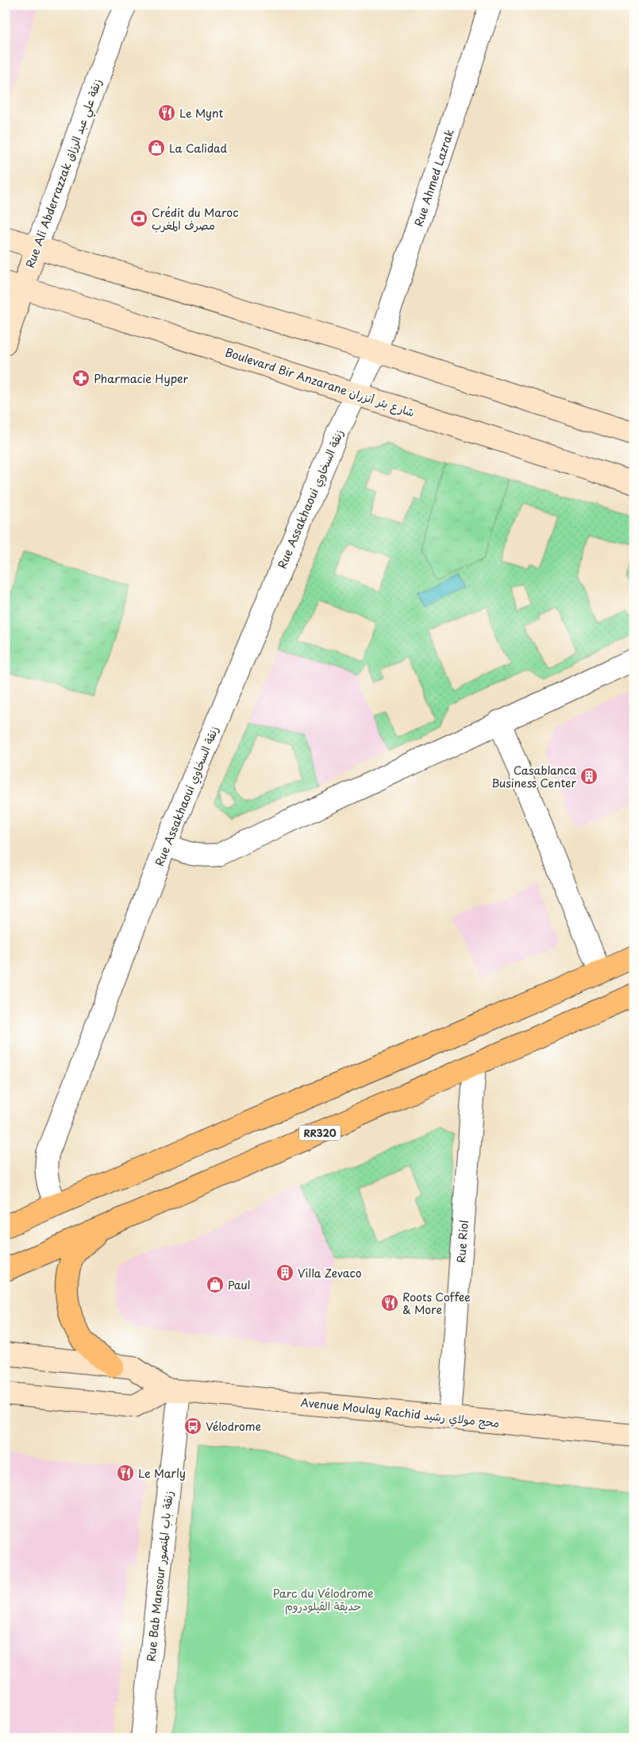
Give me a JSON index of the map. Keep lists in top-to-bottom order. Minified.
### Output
{"streets":{"main road":["Rue Ali Abderrazzak زنقة علي عبد الرزاق","Boulevard Bir Anzarane شارع بئر أنزران","RR320","Avenue Moulay Rachid محج مولاي رشيد"],"street":["Rue Ahmed Lazrak","Rue Assakhaoui زنقة السخاوي","Rue Riol","Rue Bab Mansour زنقة باب المنصور"]},"crossings":[["Rue Ali Abderrazzak زنقة علي عبد الرزاق","Boulevard Bir Anzarane شارع بئر أنزران"],["Rue Ahmed Lazrak","Boulevard Bir Anzarane شارع بئر أنزران"],["Rue Ahmed Lazrak","Rue Assakhaoui زنقة السخاوي"],["Boulevard Bir Anzarane شارع بئر أنزران","Rue Assakhaoui زنقة السخاوي"],["RR320","Rue Riol"],["Rue Riol","Avenue Moulay Rachid محج مولاي رشيد"],["Avenue Moulay Rachid محج مولاي رشيد","Rue Bab Mansour زنقة باب المنصور"]],"parks":["Parc du Vélodrome حديقة الڤيلودروم"],"places":{"restaurant":["Le Mynt","Roots Coffee & More","Le Marly"],"shop":["La Calidad","Paul"],"bank":["Crédit du Maroc مصرف المغرب"],"pharmacy":["Pharmacie Hyper"],"building":["Casablanca Business Center","Villa Zevaco"],"bus stop":["Vélodrome"]}}
